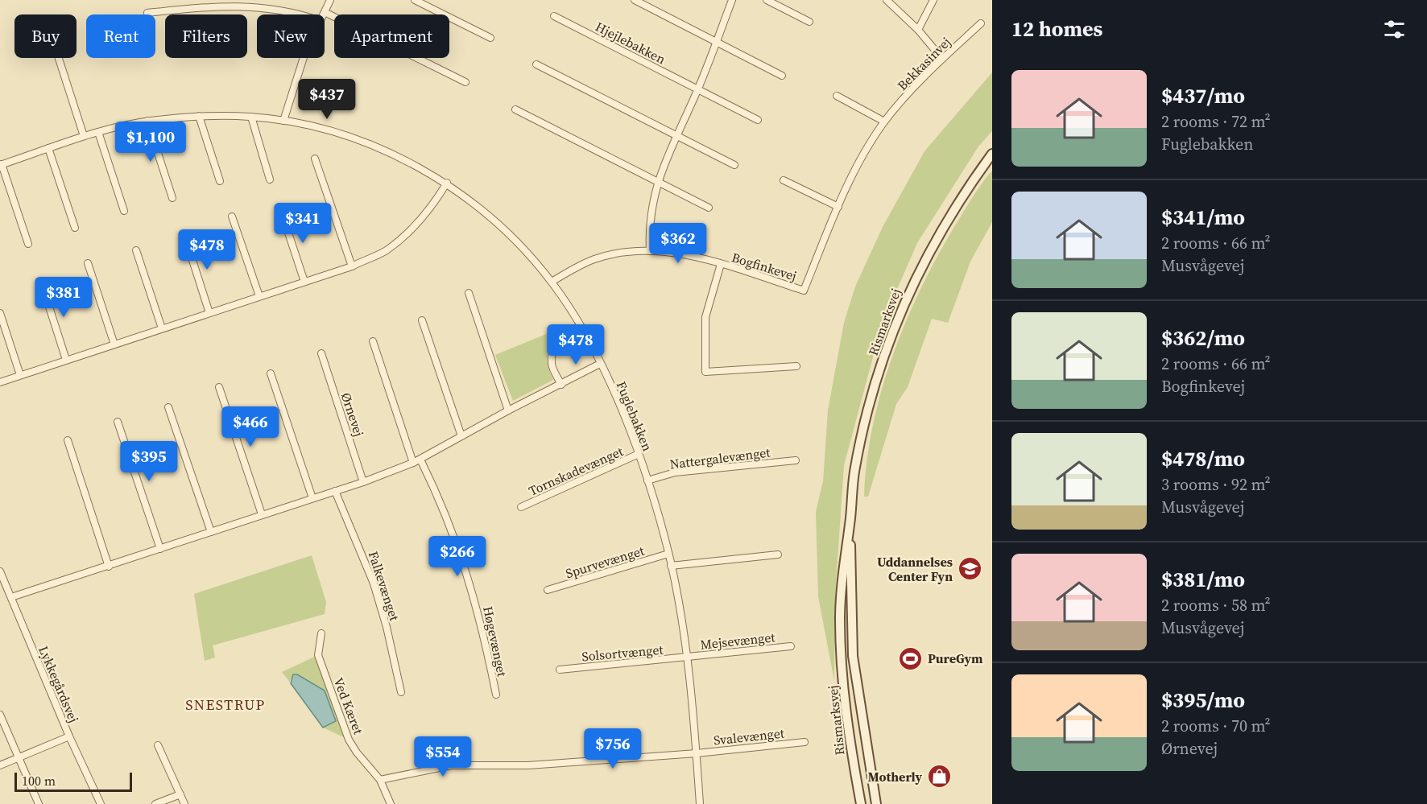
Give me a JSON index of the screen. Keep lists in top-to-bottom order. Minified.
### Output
{"streets":{"main road":["Rismarksvej"],"street":["Hjejlebakken","Bekkasinvej","Bogfinkevej","Ørnevej","Fuglebakken","Nattergalevænget","Tornskadevænget","Spurvevænget","Falkevænget","Mejsevænget","Høgevænget","Solsortvænget","Lykkegårdsvej","Ved Kæret","Svalevænget"]},"crossings":[["Bekkasinvej","Bogfinkevej"],["Bogfinkevej","Fuglebakken"],["Fuglebakken","Nattergalevænget"],["Fuglebakken","Tornskadevænget"],["Fuglebakken","Spurvevænget"],["Fuglebakken","Mejsevænget"],["Fuglebakken","Solsortvænget"],["Fuglebakken","Svalevænget"],["Mejsevænget","Solsortvænget"],["Ved Kæret","Svalevænget"]],"districts":["SNESTRUP"],"places":{"school or university":["Uddannelses Center Fyn"],"sports":["PureGym"],"shop":["Motherly"]},"scale_bar":"100 m","page":{"heading":"12 homes","chip":["Buy","Rent","Filters","New","Apartment"],"list":[{"name":"$437/mo","note":"2 rooms · 72 m² · Fuglebakken"},{"name":"$341/mo","note":"2 rooms · 66 m² · Musvågevej"},{"name":"$362/mo","note":"2 rooms · 66 m² · Bogfinkevej"},{"name":"$478/mo","note":"3 rooms · 92 m² · Musvågevej"},{"name":"$381/mo","note":"2 rooms · 58 m² · Musvågevej"},{"name":"$395/mo","note":"2 rooms · 70 m² · Ørnevej"}],"price":["$437","$1,100","$341","$362","$478","$381","$478","$466","$395","$266","$756","$554"],"scale":"100 m"}}
